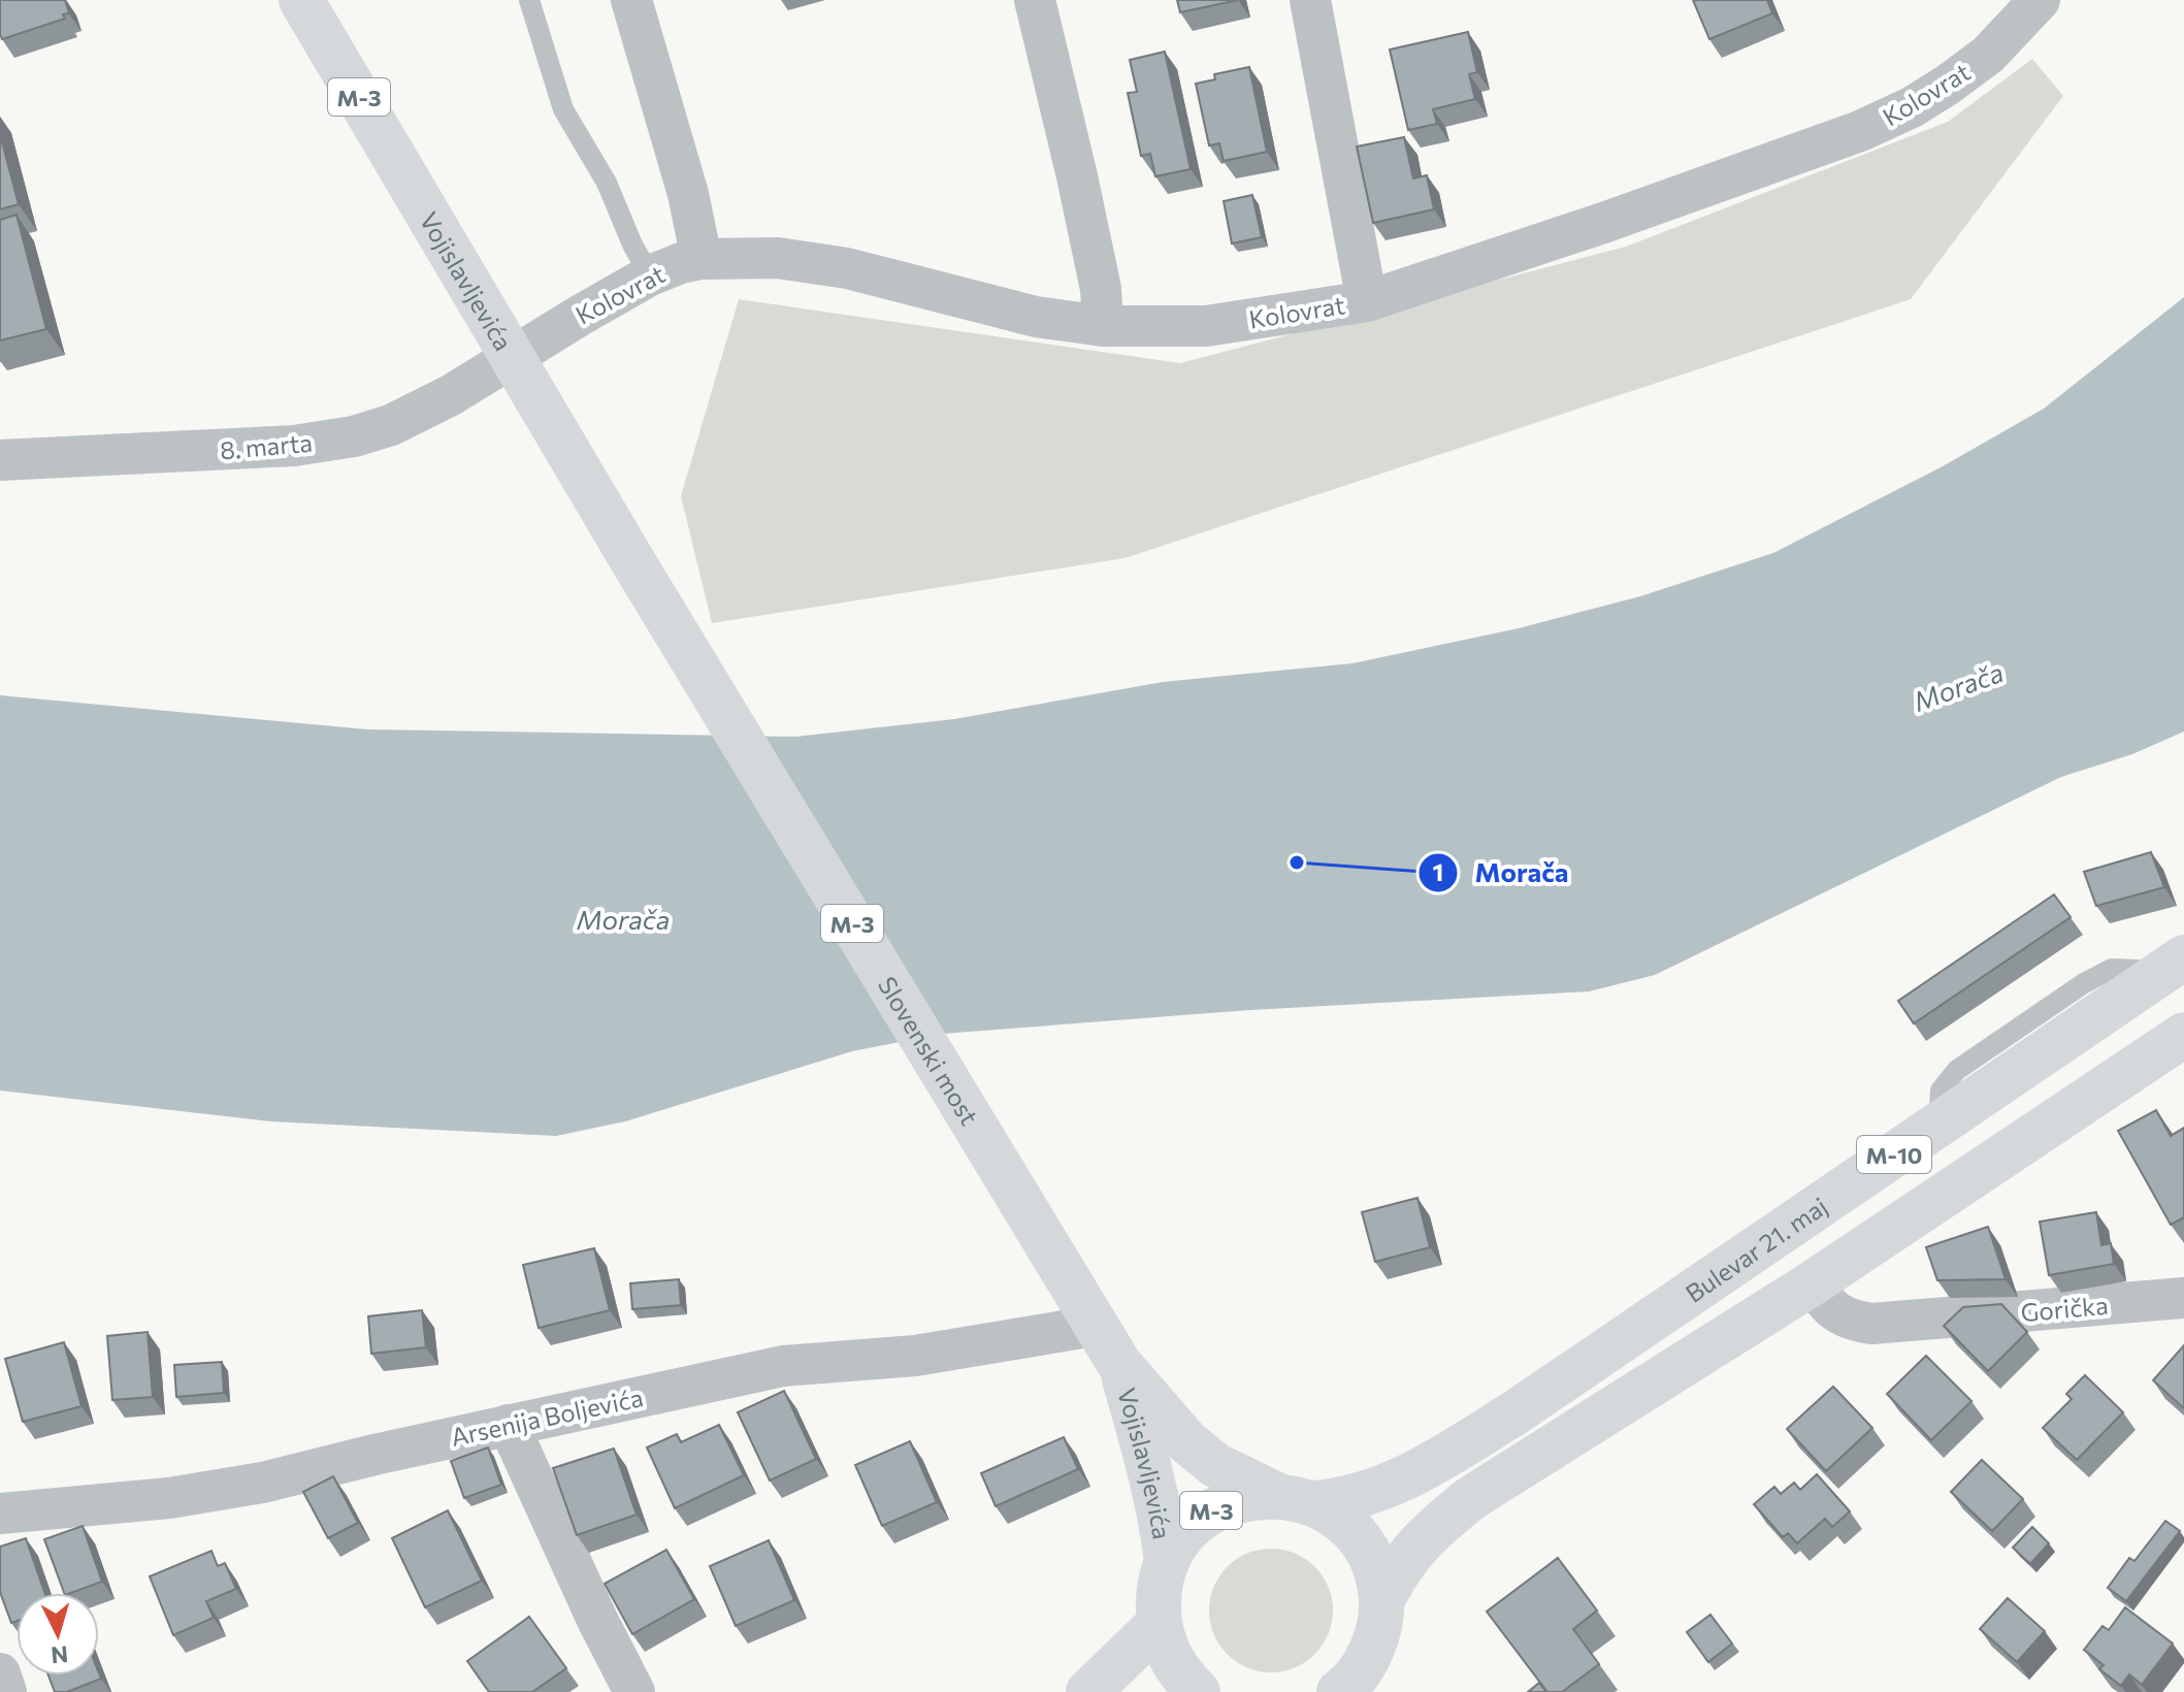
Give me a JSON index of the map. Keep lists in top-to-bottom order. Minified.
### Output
{"streets":{"main road":["M-3","Vojislavljevića","Slovenski most","M-10","Bulevar 21. maj"],"street":["Kolovrat","8. marta","Gorička","Arsenija Boljevića"]},"crossings":[["Kolovrat","Vojislavljevića"],["Kolovrat","8. marta"],["M-3","Vojislavljevića"],["M-3","M-10"],["M-3","Bulevar 21. maj"],["Vojislavljevića","8. marta"],["Vojislavljevića","Slovenski most"],["Vojislavljevića","Bulevar 21. maj"],["Vojislavljevića","Arsenija Boljevića"],["M-10","Gorička"]],"water":["Morača"],"places":["Morača"],"north":"bottom"}
